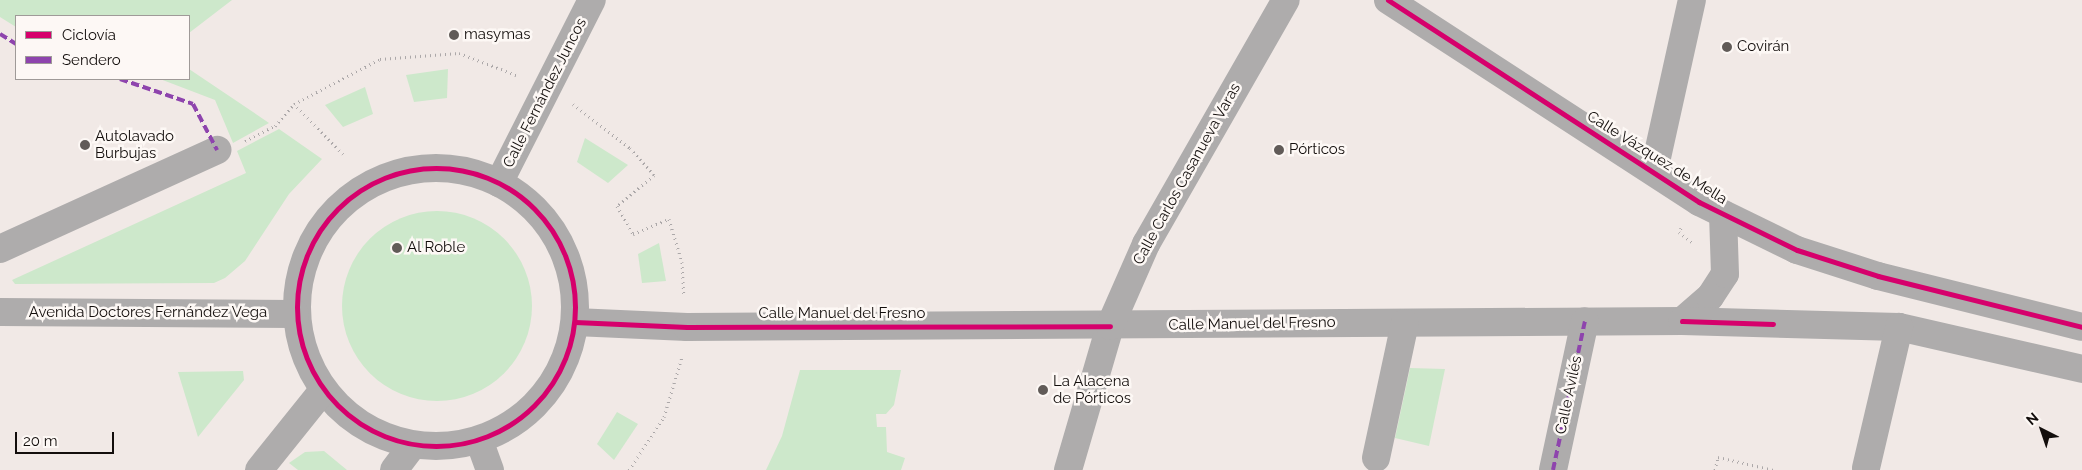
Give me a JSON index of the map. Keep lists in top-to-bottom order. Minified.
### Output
{"streets":{"street":["Calle Fernández Juncos","Calle Vázquez de Mella","Calle Carlos Casanueva Varas","Avenida Doctores Fernández Vega","Calle Manuel del Fresno","Calle Avilés"]},"crossings":[["Calle Carlos Casanueva Varas","Calle Manuel del Fresno"],["Calle Manuel del Fresno","Calle Avilés"]],"places":["masymas","Covirán","Autolavado Burbujas","Pórticos","Al Roble","La Alacena de Pórticos"],"legend":["Ciclovía","Sendero"],"scale_bar":"20 m","north":"top left"}
